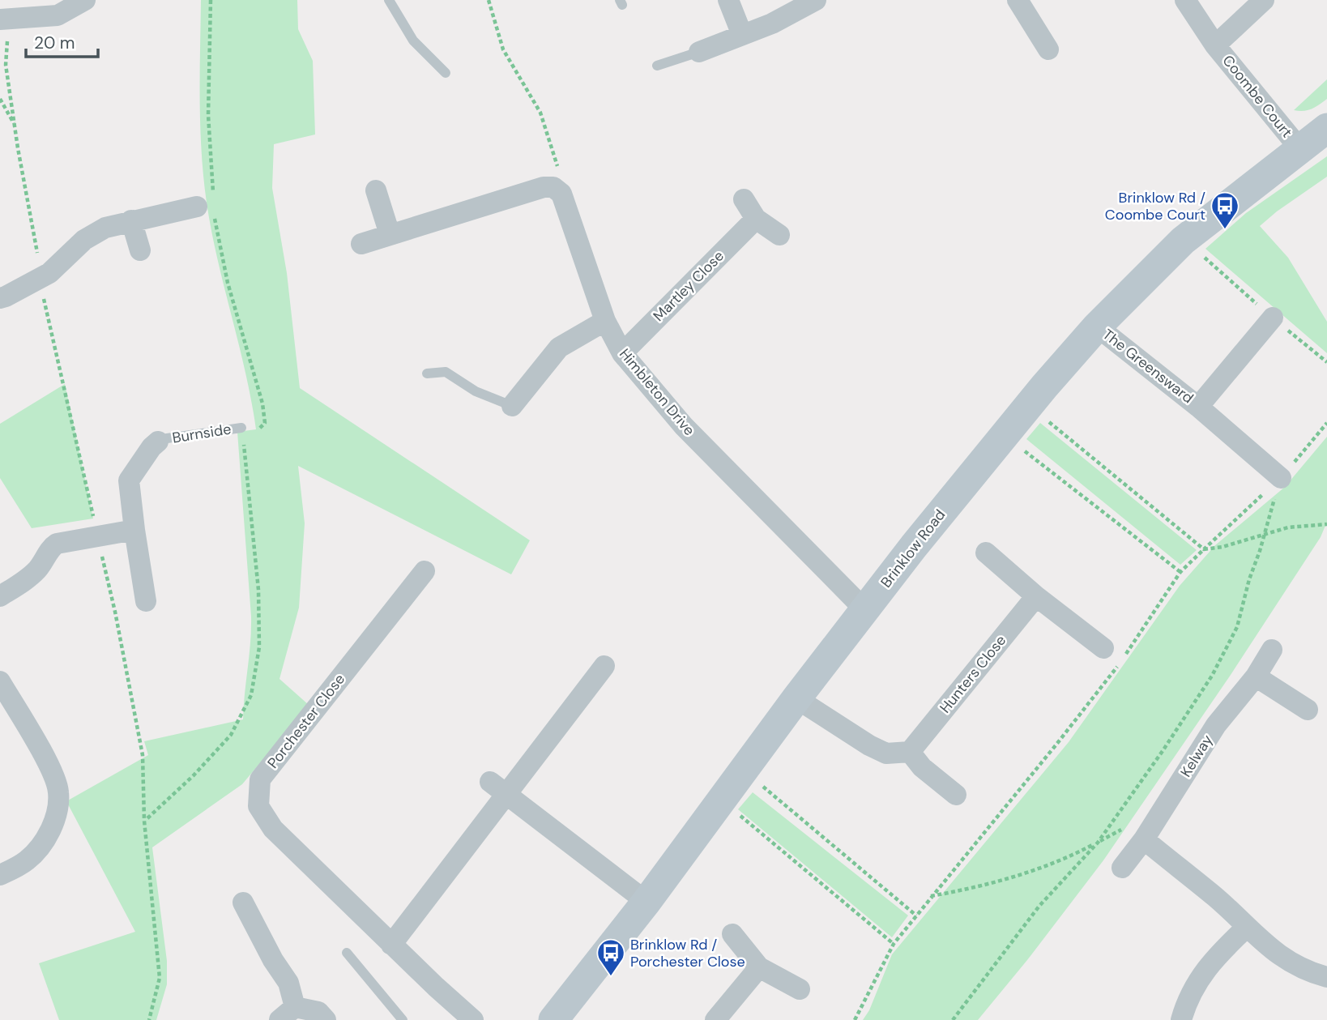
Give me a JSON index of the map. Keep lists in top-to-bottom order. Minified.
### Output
{"streets":{"main road":["Brinklow Road"],"street":["Coombe Court","Martley Close","The Greensward","Himbleton Drive","Burnside","Hunters Close","Porchester Close","Kelway"]},"crossings":[["Coombe Court","Brinklow Road"],["Martley Close","Himbleton Drive"],["The Greensward","Brinklow Road"],["Himbleton Drive","Brinklow Road"]],"places":{"bus stop":["Brinklow Rd / Coombe Court","Brinklow Rd / Porchester Close"]},"scale_bar":"20 m"}
